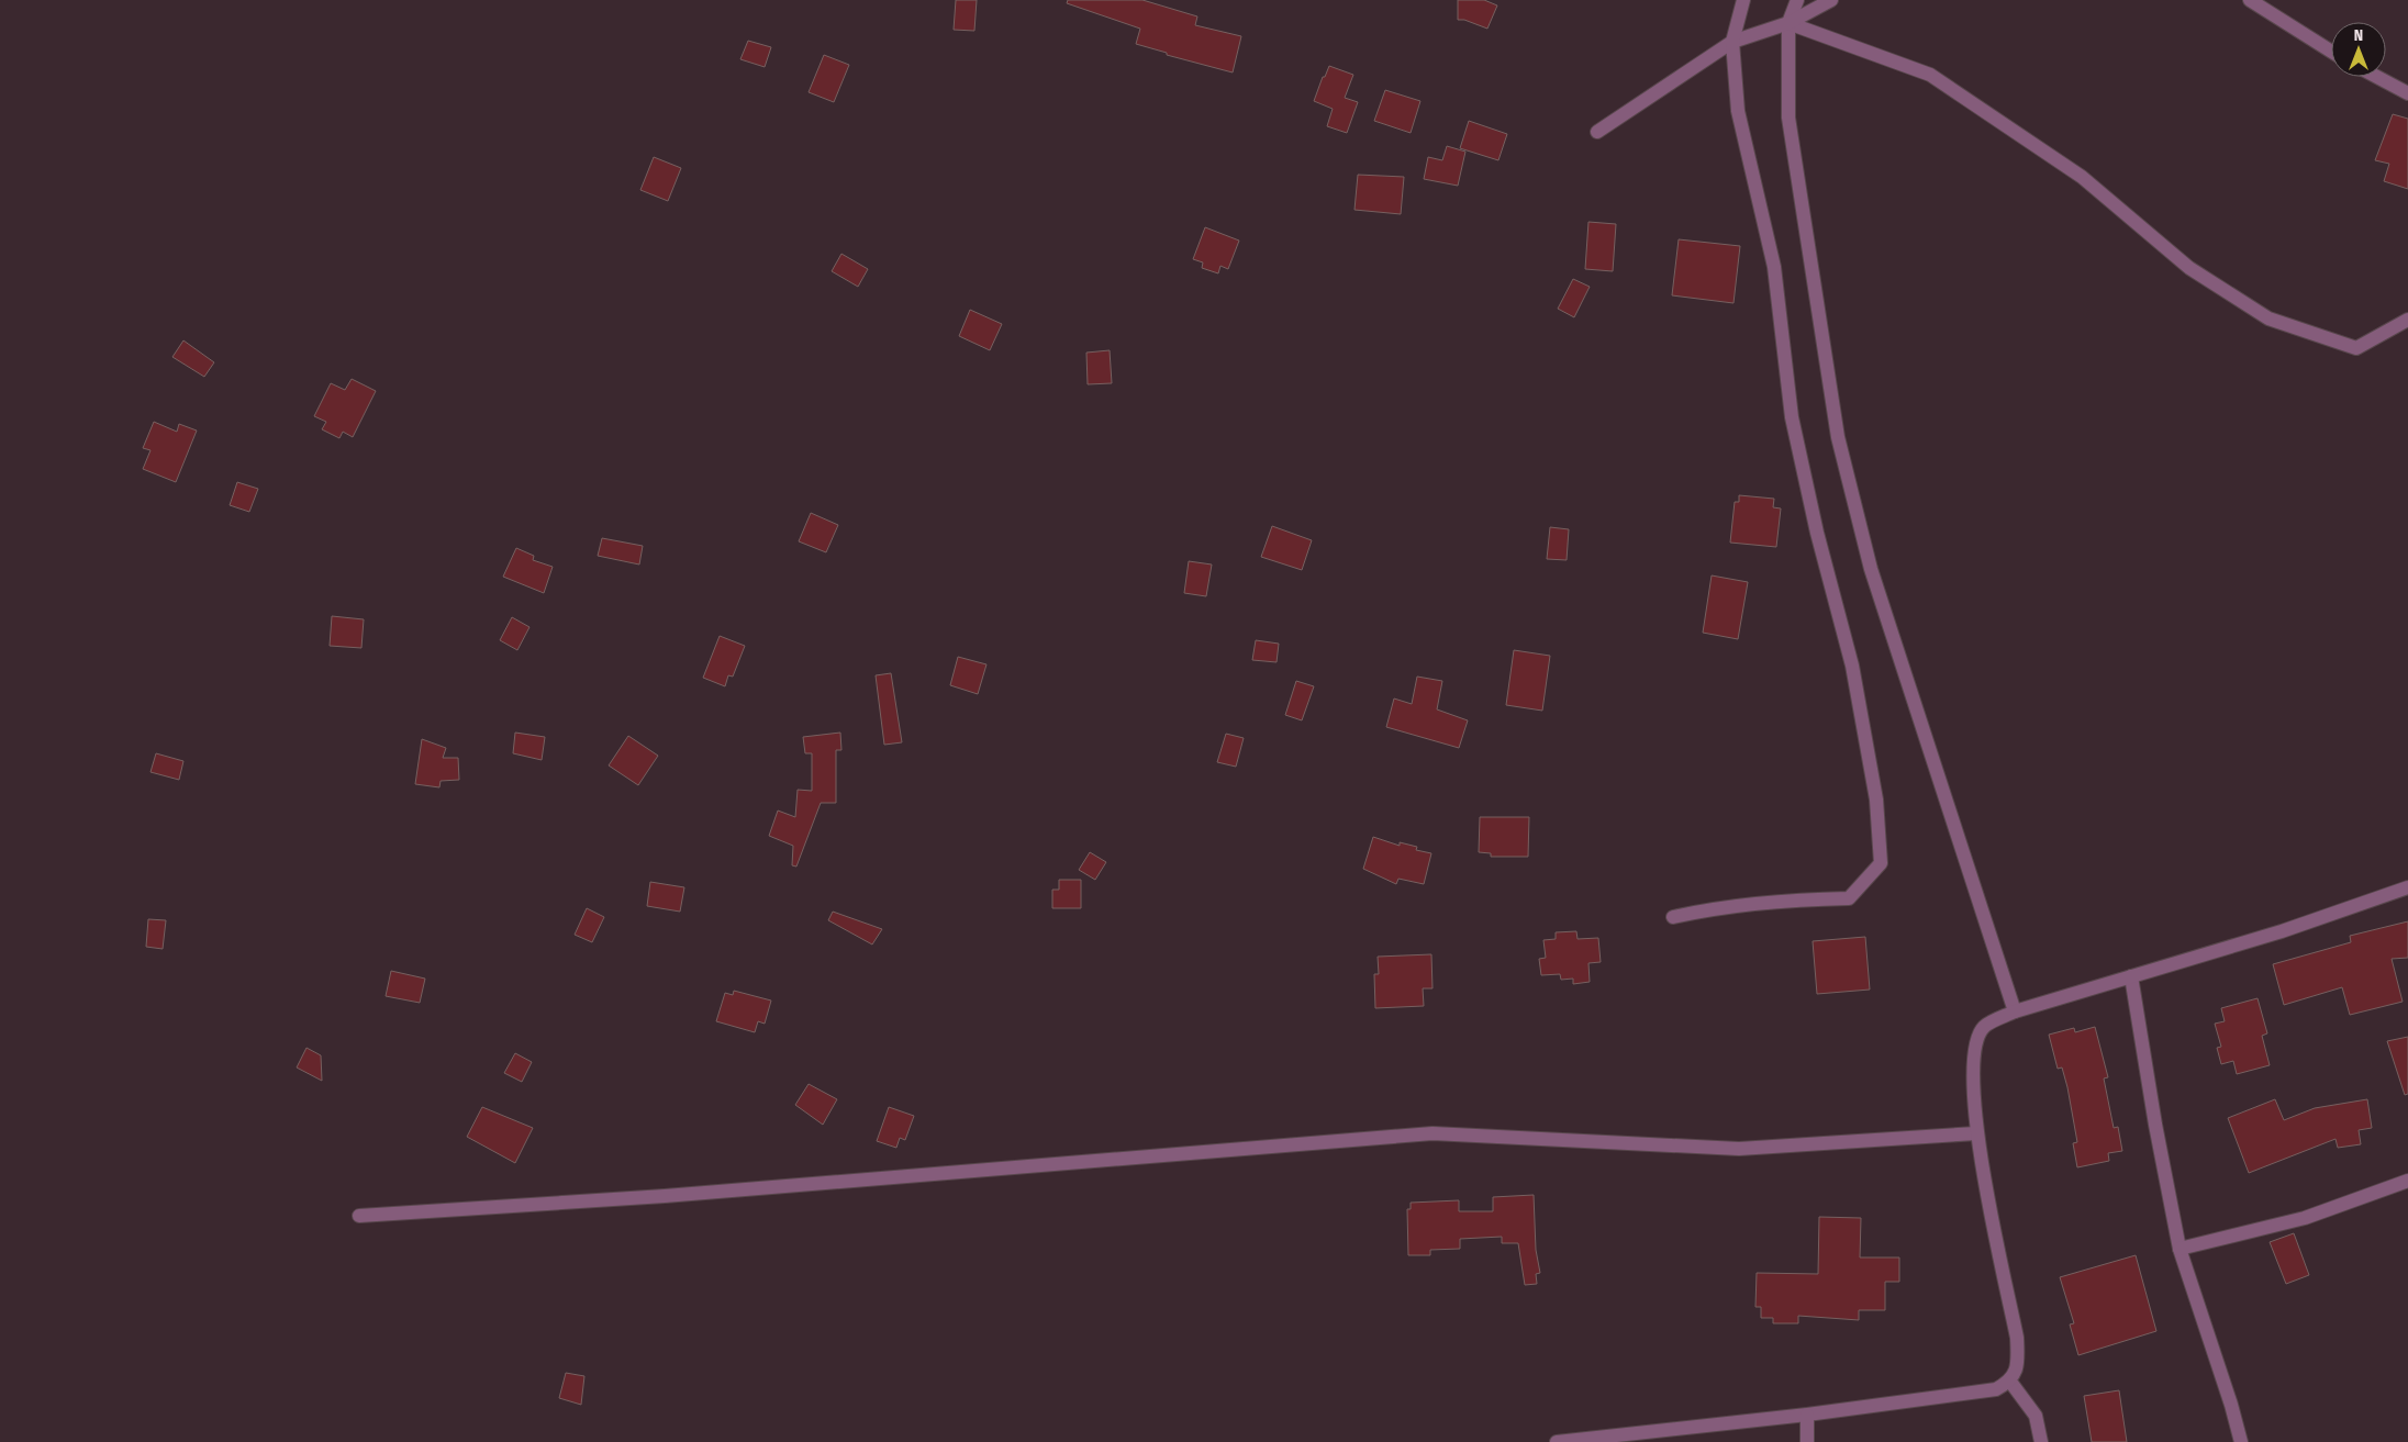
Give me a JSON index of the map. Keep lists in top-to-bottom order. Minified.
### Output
{"north":"top"}
